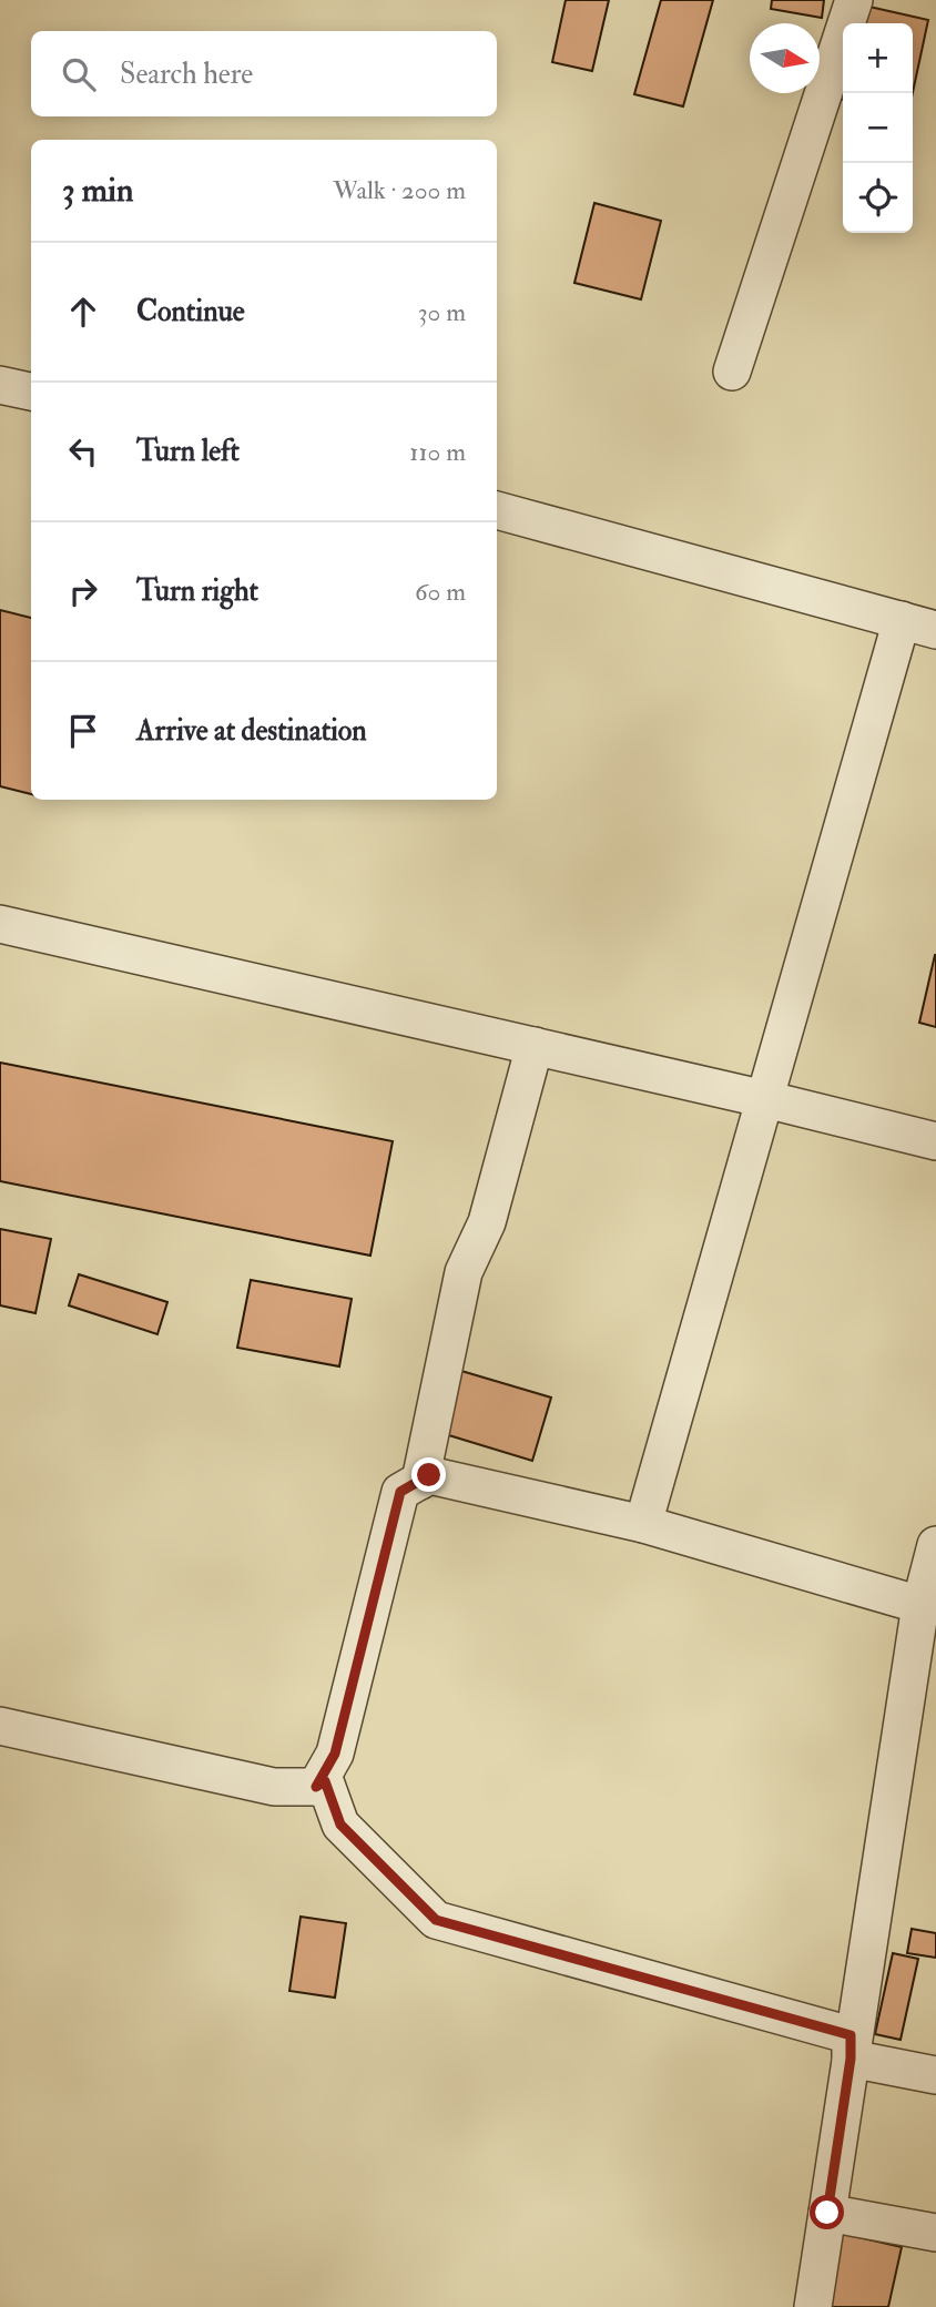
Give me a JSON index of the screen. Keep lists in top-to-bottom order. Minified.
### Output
{"north":"right","page":{"map_buttons":["+","−"],"search":"Search here","heading":["3 min","Walk · 200 m"],"list":[["Continue","30 m"],["Turn left","110 m"],["Turn right","60 m"],"Arrive at destination"]}}
